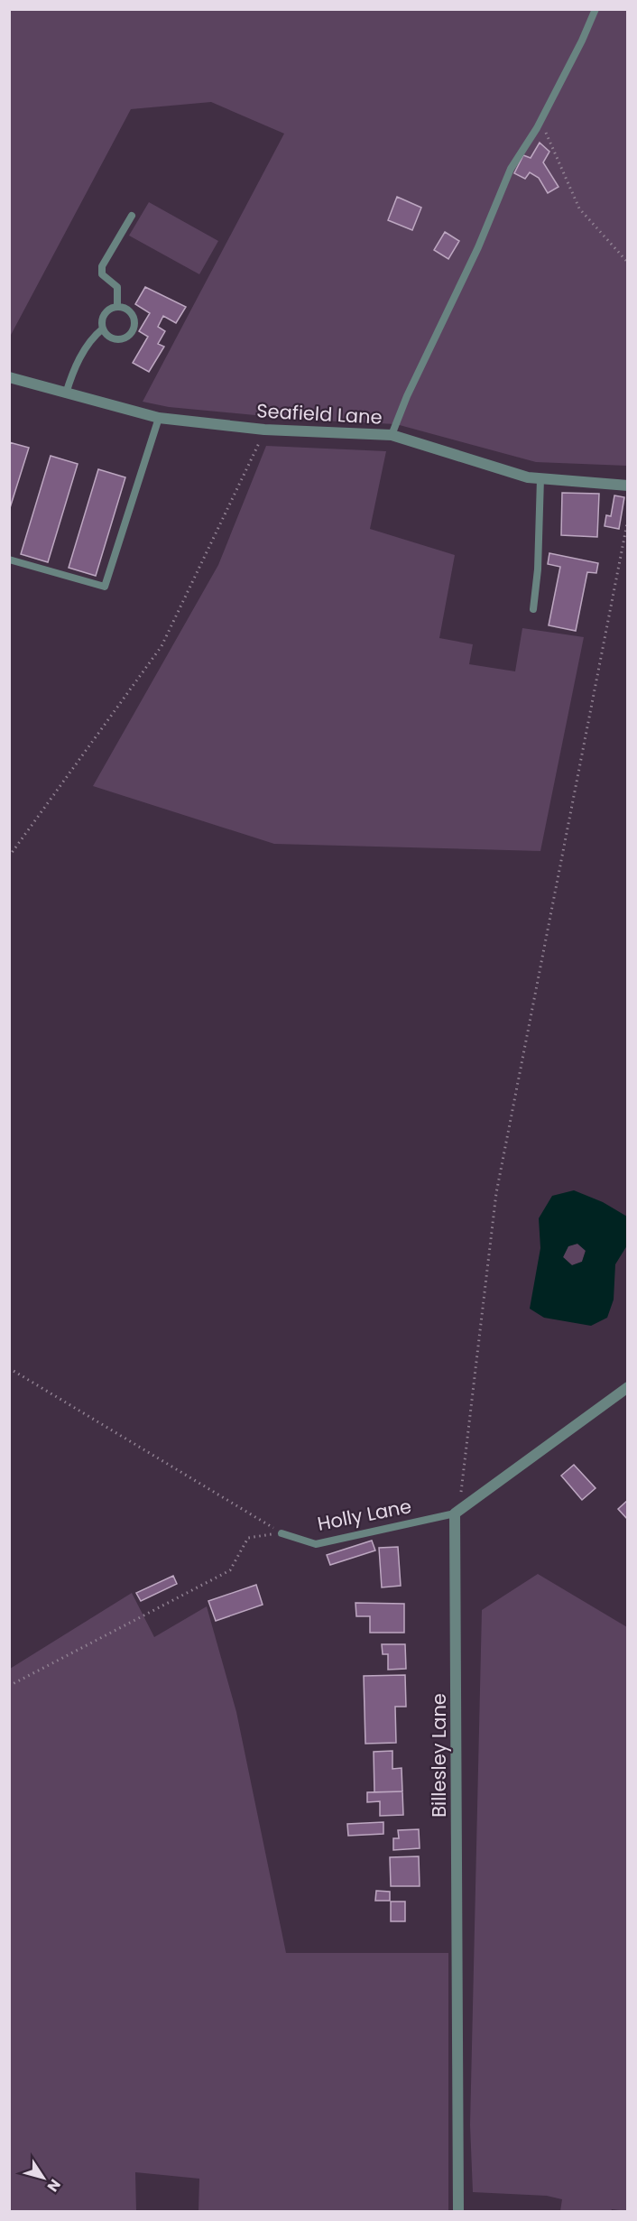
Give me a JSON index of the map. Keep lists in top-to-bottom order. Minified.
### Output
{"streets":{"street":["Seafield Lane","Billesley Lane"],"lane":["Holly Lane"]},"crossings":[["Holly Lane","Billesley Lane"]],"north":"bottom right"}
